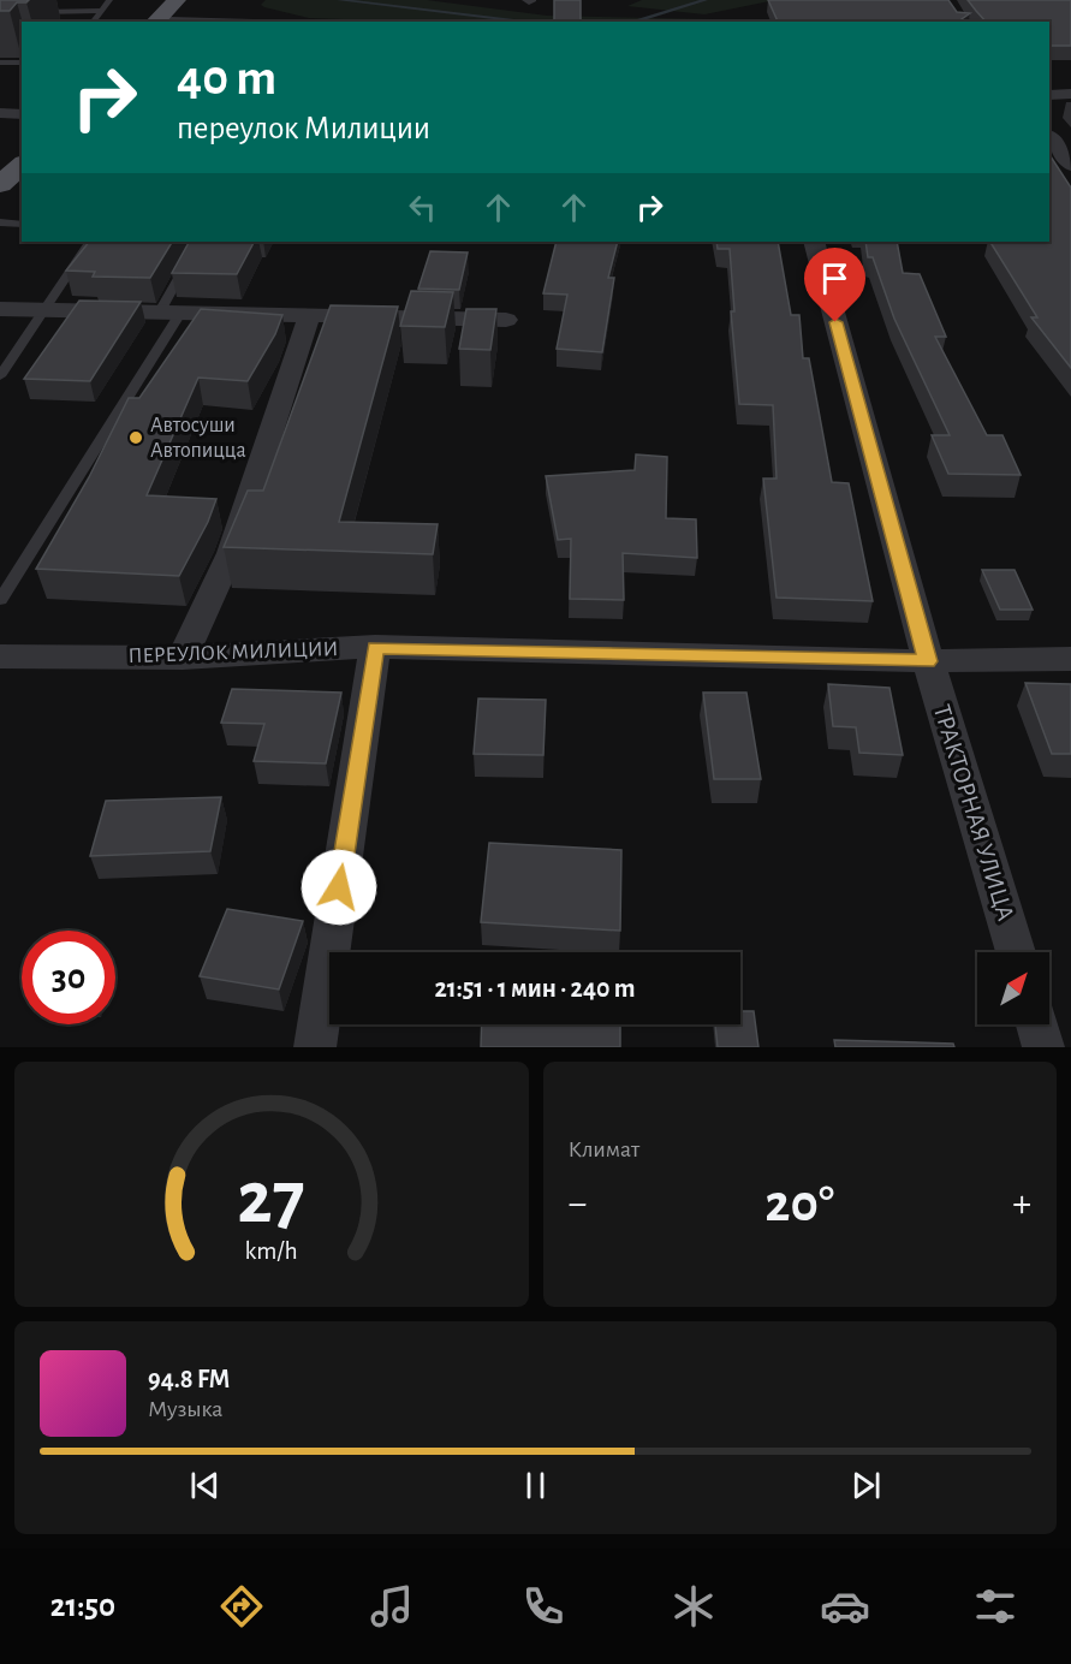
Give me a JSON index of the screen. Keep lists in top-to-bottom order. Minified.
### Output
{"streets":{"street":["ПЕРЕУЛОК МИЛИЦИИ","ТРАКТОРНАЯ УЛИЦА"]},"crossings":[["ПЕРЕУЛОК МИЛИЦИИ","ТРАКТОРНАЯ УЛИЦА"]],"places":["Автосуши Автопицца"],"north":"top right","page":{"turn":["40 m","переулок Милиции"],"limit":"30","trip":"21:51 · 1 мин · 240 m","tile":"Климат","heat":["−","20°","+"],"song":["94.8 FM","Музыка"],"tabs":"21:50","gauge":["27","km/h"]}}
